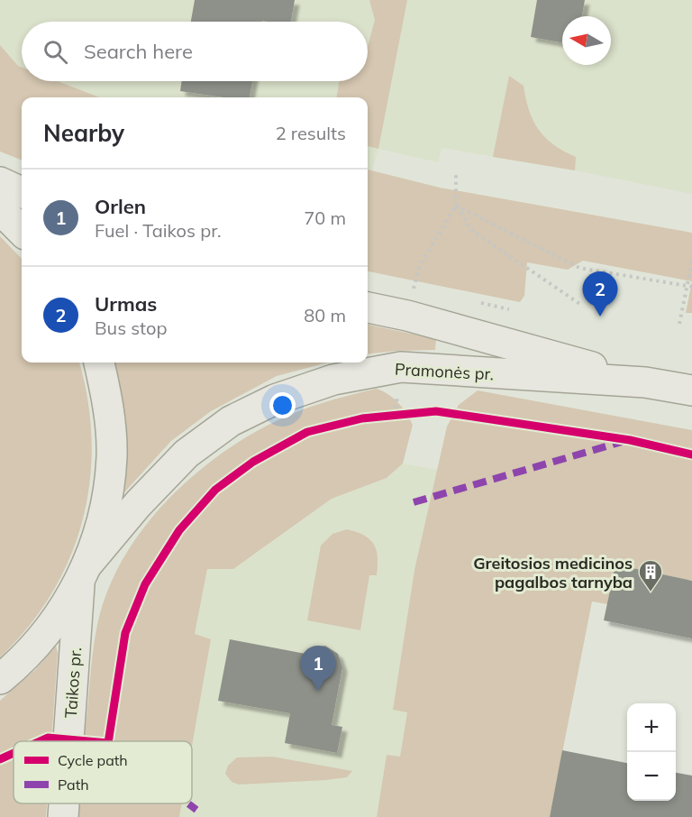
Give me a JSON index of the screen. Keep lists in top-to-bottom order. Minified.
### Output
{"streets":{"main road":["Pramonės pr.","Taikos pr."]},"crossings":[["Pramonės pr.","Taikos pr."]],"places":{"building":["Greitosios medicinos pagalbos tarnyba"]},"legend":["Cycle path","Path"],"north":"left","page":{"search":"Search here","heading":["Nearby","2 results"],"list":[{"mark":"1","name":"Orlen","note":"Fuel · Taikos pr.","value":"70 m"},{"mark":"2","name":"Urmas","note":"Bus stop","value":"80 m"}],"pins":["2","1"],"map_buttons":["+","−"]}}
